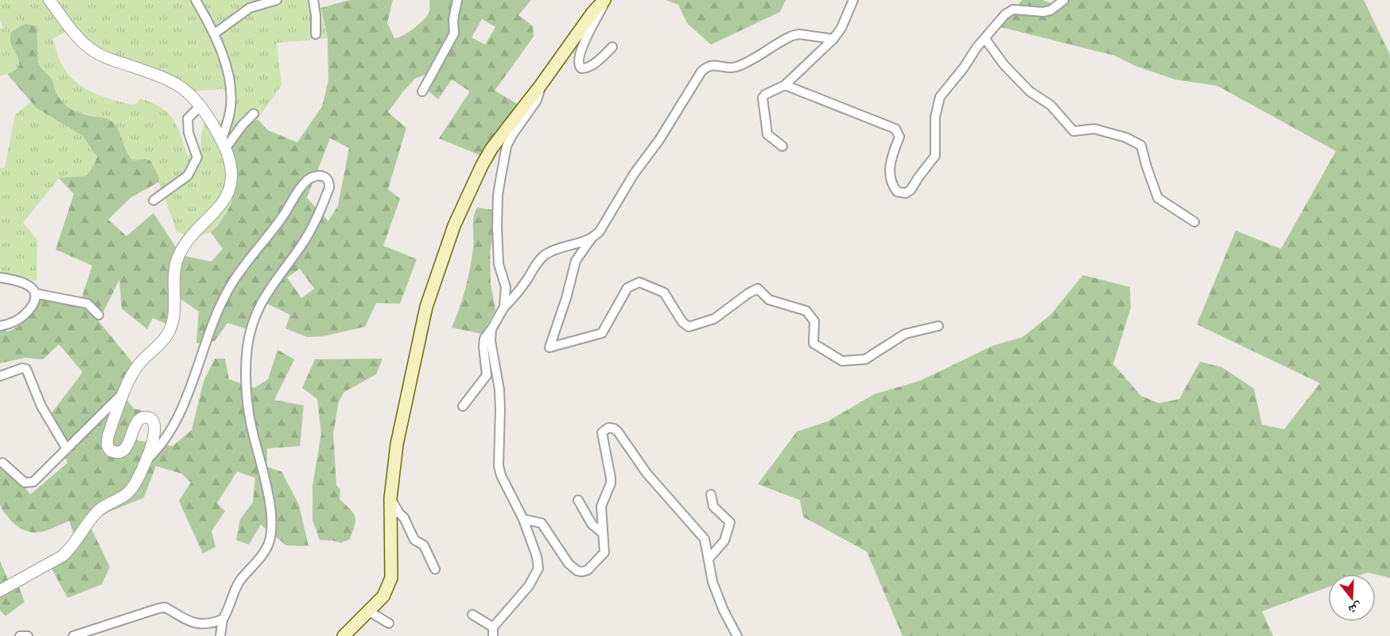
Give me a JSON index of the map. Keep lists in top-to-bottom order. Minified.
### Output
{"north":"bottom"}
